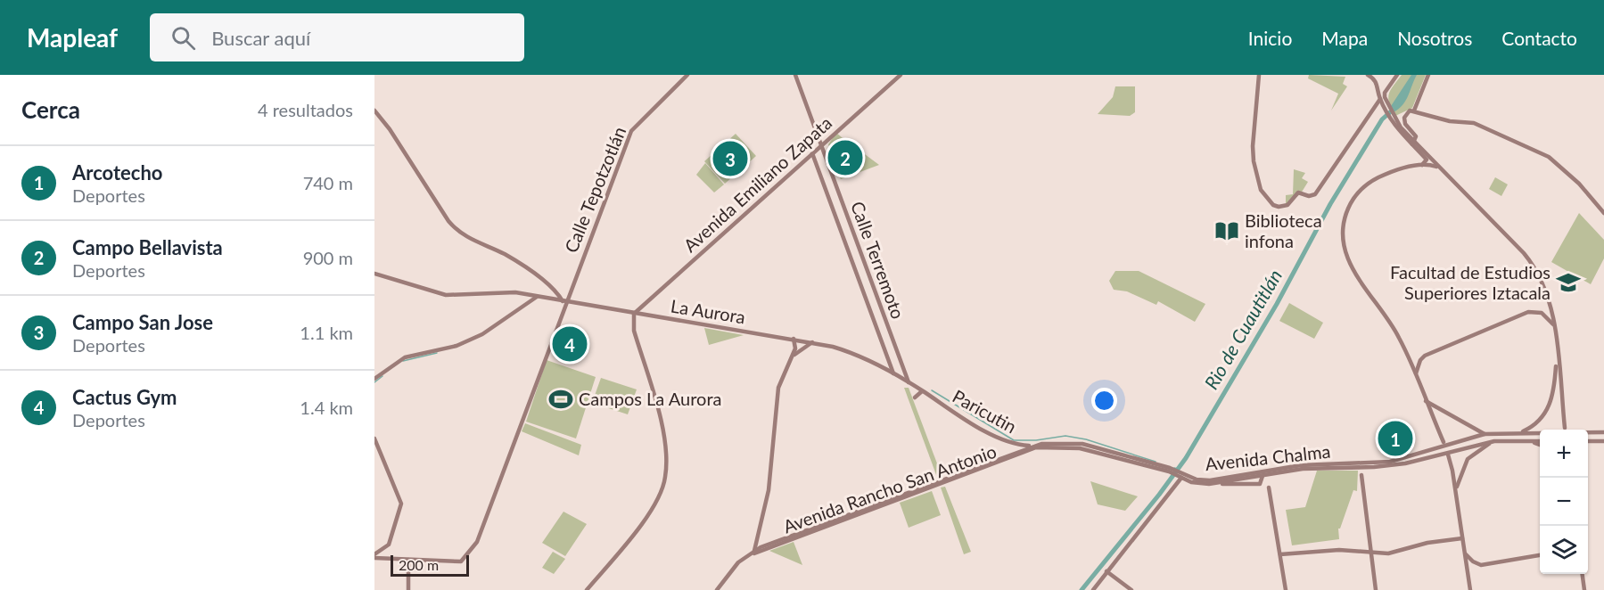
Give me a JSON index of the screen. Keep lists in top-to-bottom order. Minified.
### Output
{"streets":{"main road":["Avenida Emiliano Zapata","Calle Tepotzotlán","Calle Terremoto","La Aurora","Paricutin","Avenida Chalma","Avenida Rancho San Antonio"]},"crossings":[["Avenida Emiliano Zapata","Calle Terremoto"],["Avenida Emiliano Zapata","La Aurora"],["Calle Tepotzotlán","La Aurora"],["Calle Terremoto","La Aurora"],["Calle Terremoto","Paricutin"],["La Aurora","Paricutin"],["Paricutin","Avenida Chalma"],["Paricutin","Avenida Rancho San Antonio"],["Avenida Chalma","Avenida Rancho San Antonio"]],"water":["Rio de Cuautitlán"],"places":{"library":["Biblioteca infona"],"school or university":["Facultad de Estudios Superiores Iztacala"],"sports":["Campos La Aurora"]},"scale_bar":"200 m","page":{"header":"Mapleaf","search":"Buscar aquí","nav":["Inicio","Mapa","Nosotros","Contacto"],"heading":["Cerca","4 resultados"],"pins":["2","3","4","1"],"list":[{"mark":"1","name":"Arcotecho","note":"Deportes","value":"740 m"},{"mark":"2","name":"Campo Bellavista","note":"Deportes","value":"900 m"},{"mark":"3","name":"Campo San Jose","note":"Deportes","value":"1.1 km"},{"mark":"4","name":"Cactus Gym","note":"Deportes","value":"1.4 km"}],"map_buttons":["+","−"],"scale":"200 m"}}
